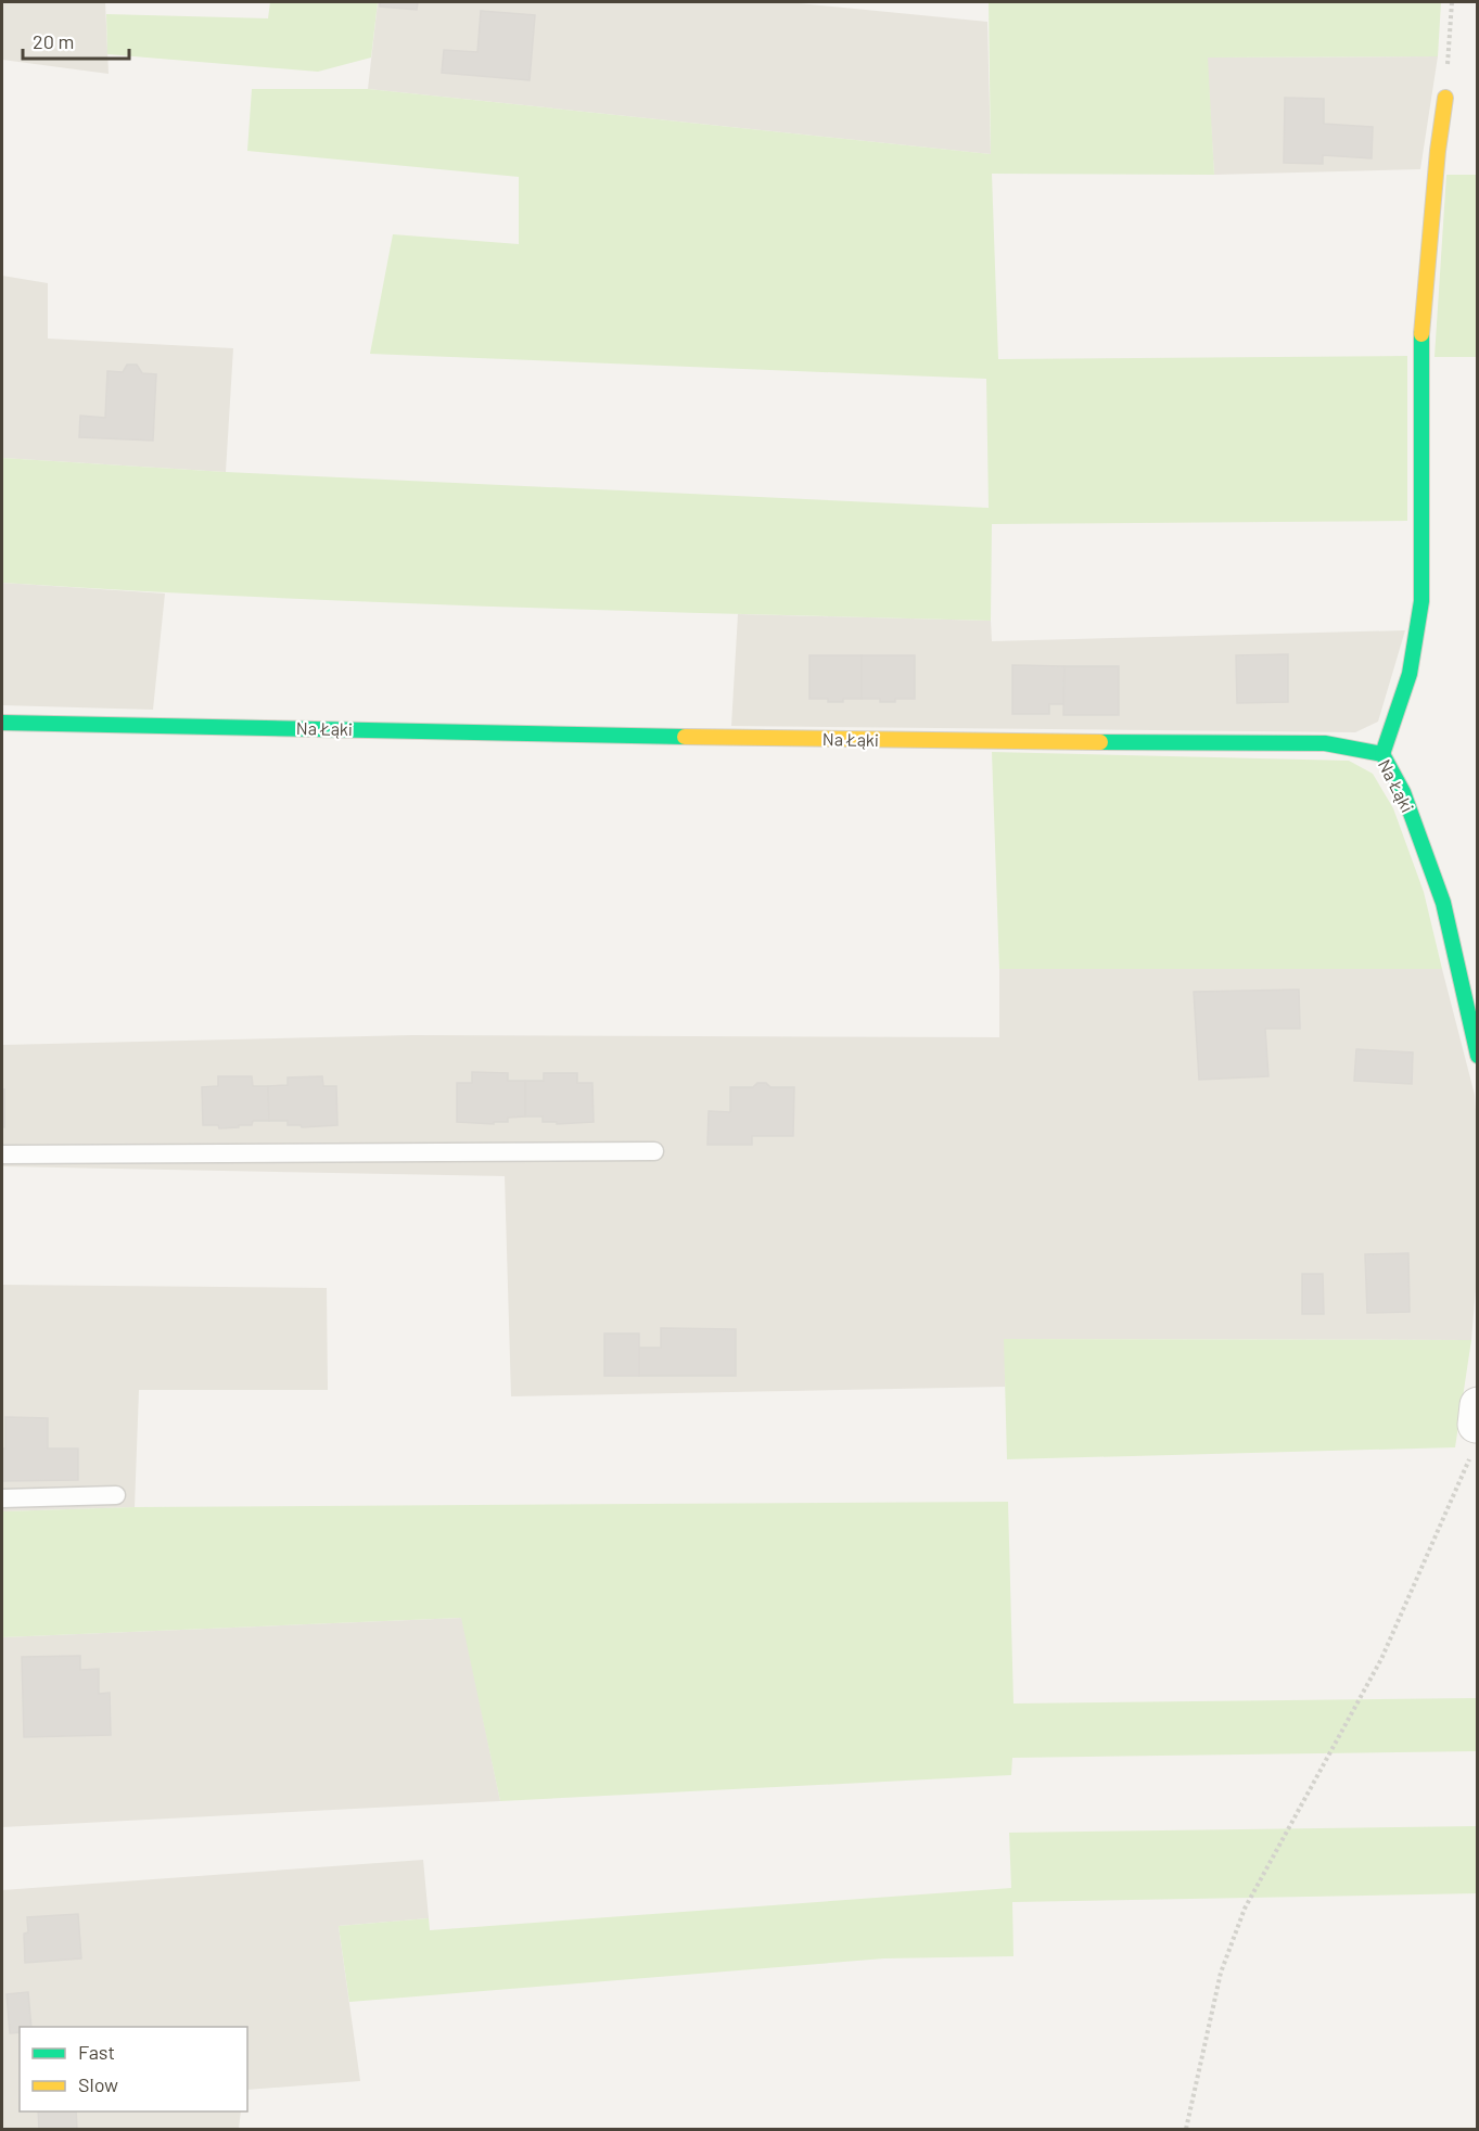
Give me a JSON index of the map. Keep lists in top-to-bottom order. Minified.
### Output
{"streets":{"street":["Na Łąki"]},"legend":["Fast","Slow"],"scale_bar":"20 m"}
